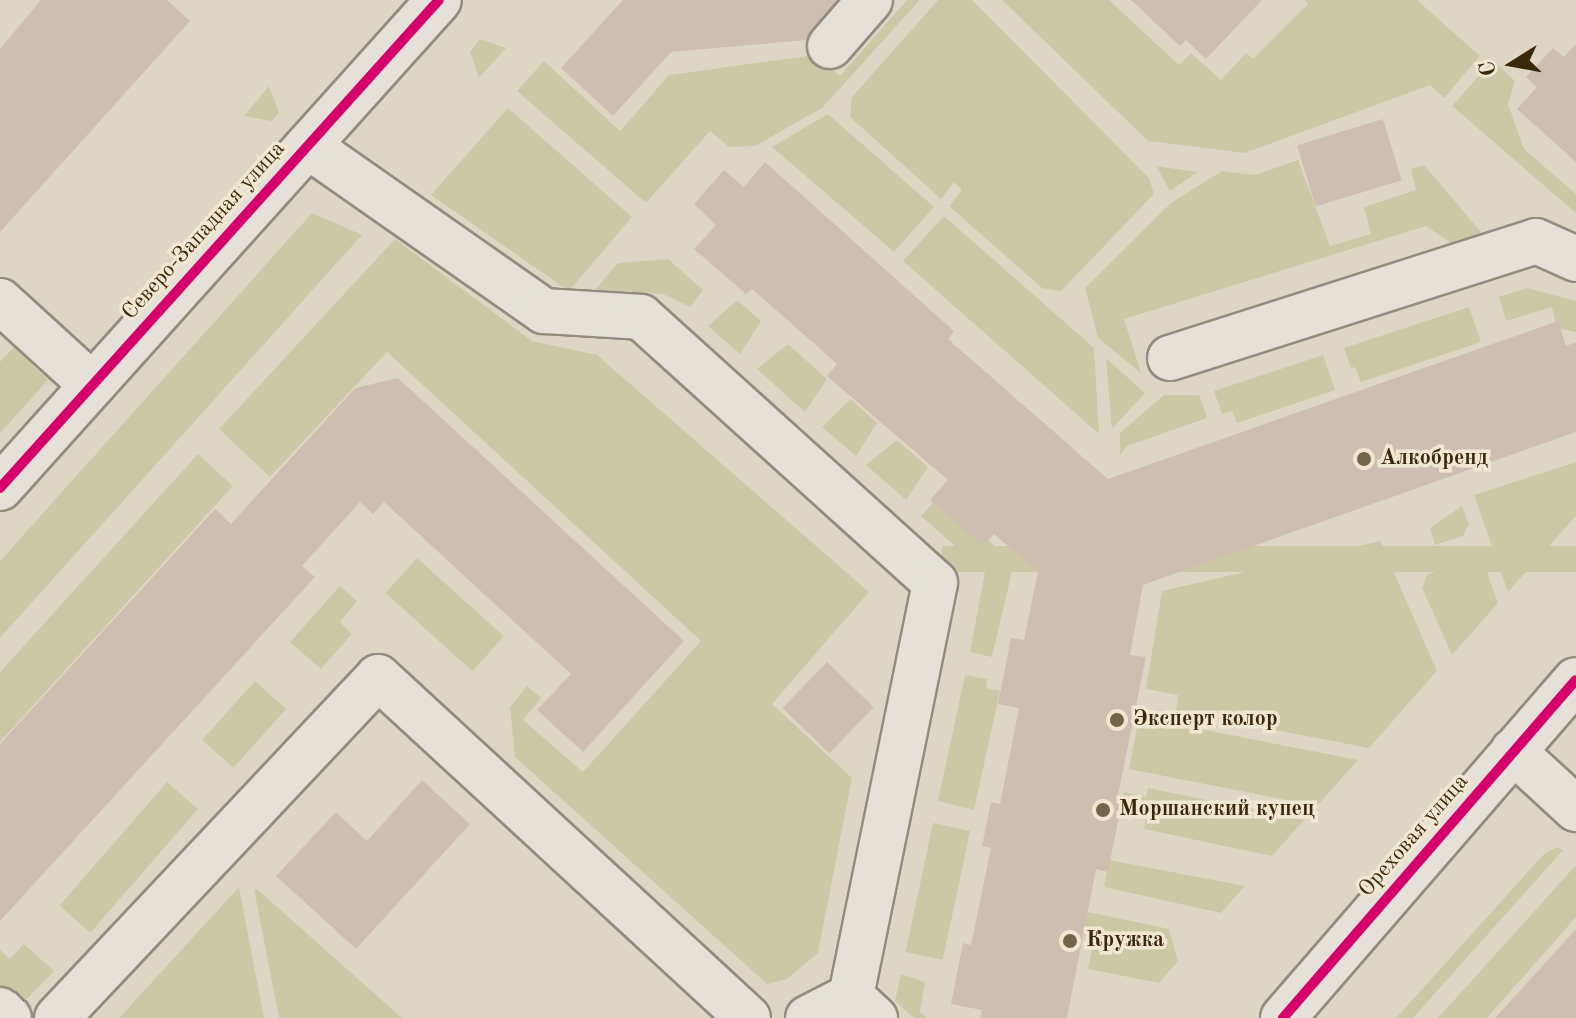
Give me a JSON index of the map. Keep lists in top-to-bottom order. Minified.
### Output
{"streets":{"street":["Северо-Западная улица","Ореховая улица"]},"places":["Алкобренд","Эксперт колор","Моршанский купец","Кружка"],"north":"left"}
